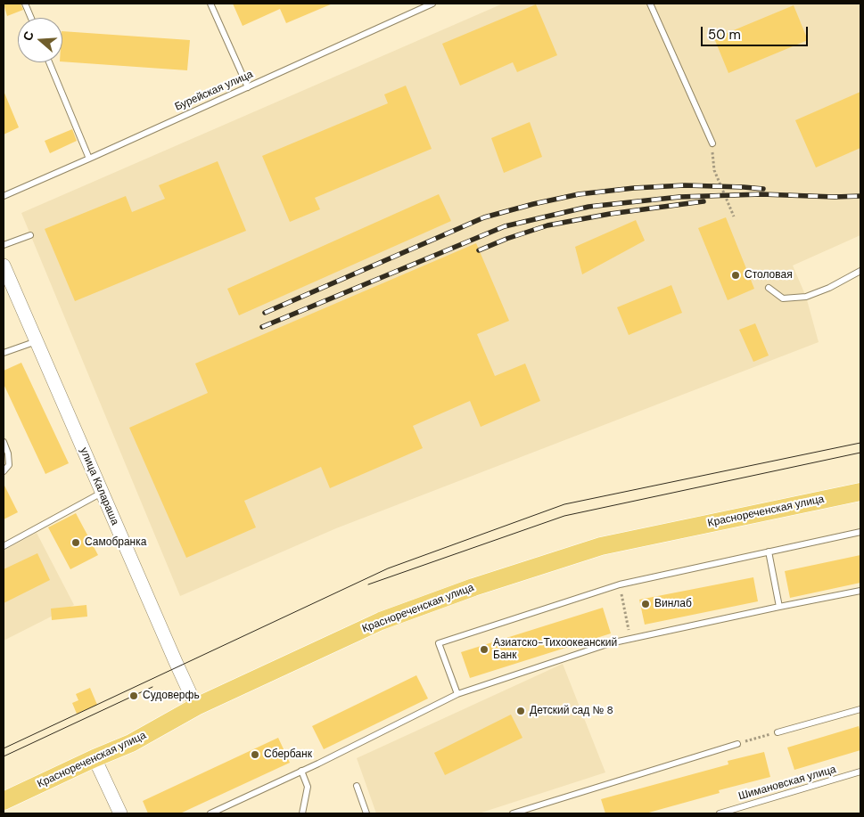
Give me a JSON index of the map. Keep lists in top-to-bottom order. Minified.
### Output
{"streets":{"main road":["Краснореченская улица"],"street":["улица Калараша"],"lane":["Бурейская улица","Шимановская улица"]},"crossings":[["улица Калараша","Краснореченская улица"]],"places":["Столовая","Самобранка","Винлаб","Азиатско-Тихоокеанский Банк","Судоверфь","Детский сад № 8","Сбербанк"],"scale_bar":"50 m","north":"left"}
